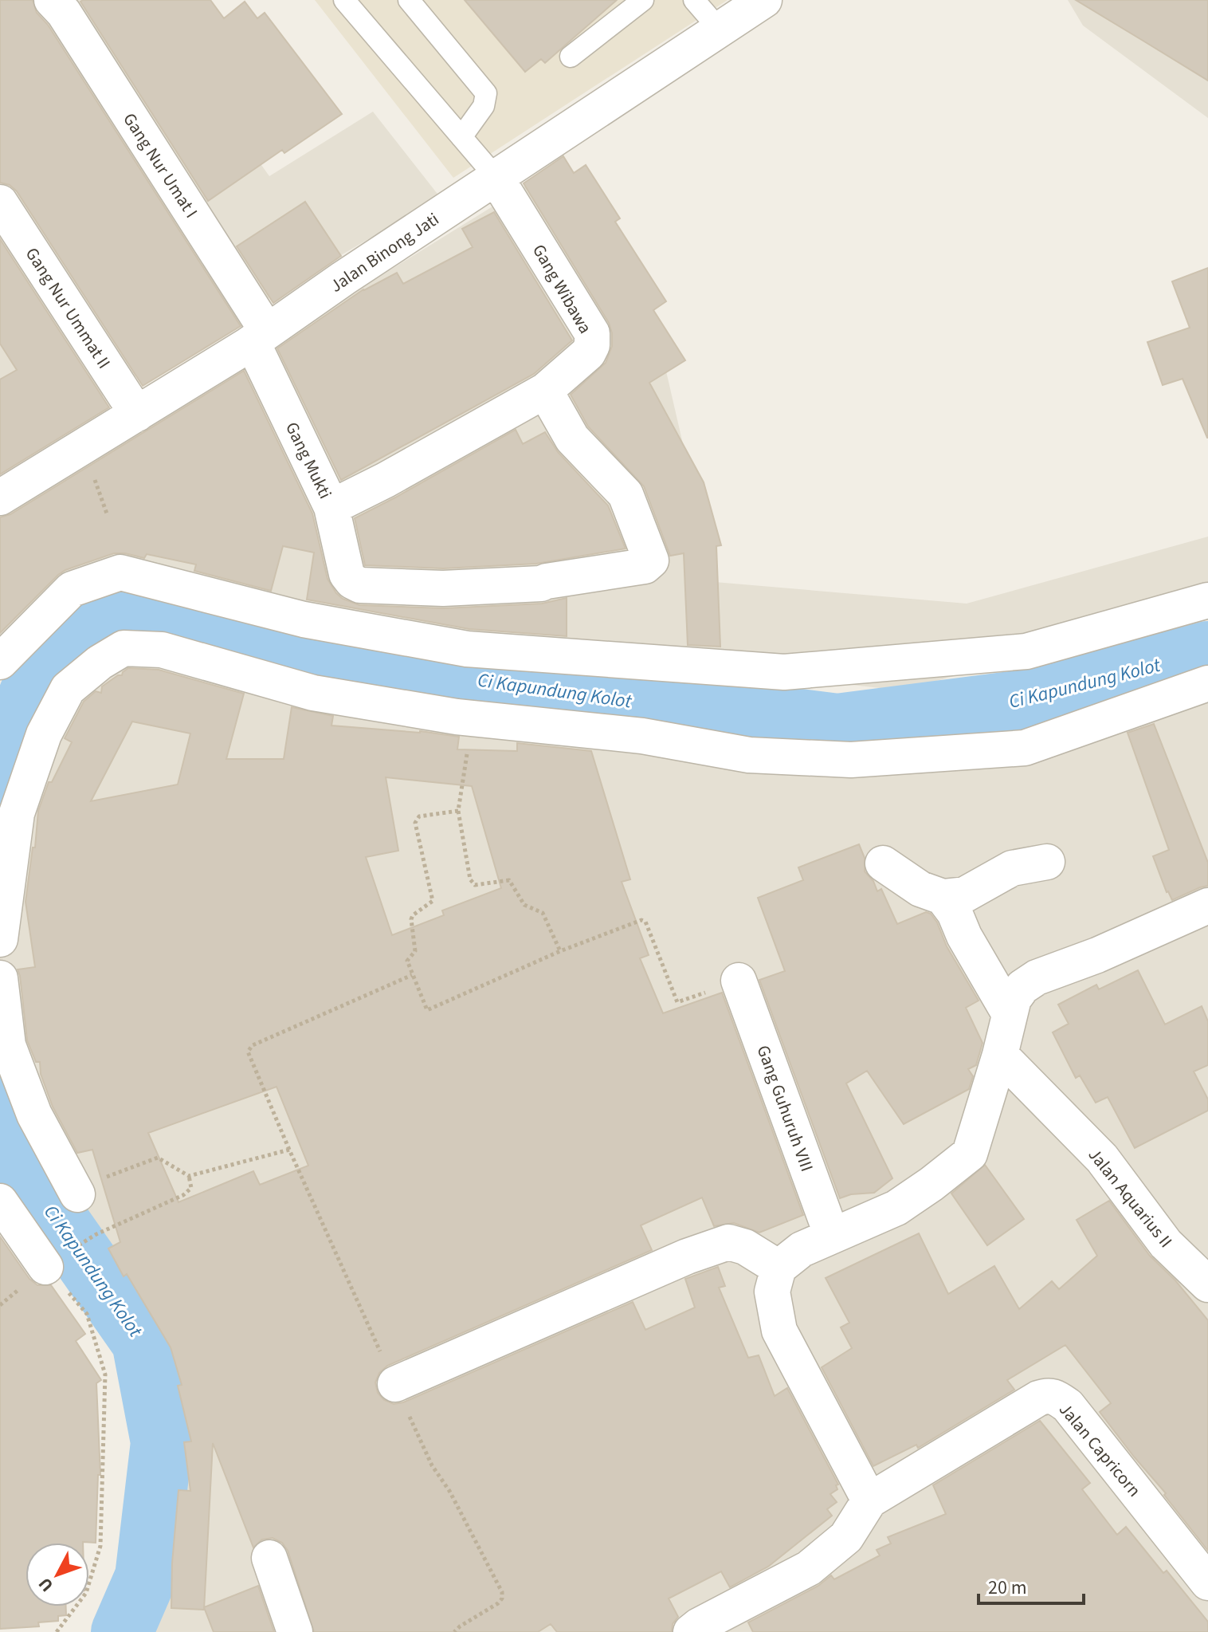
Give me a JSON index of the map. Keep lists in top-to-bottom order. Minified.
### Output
{"streets":{"street":["Gang Nur Umat I","Jalan Binong Jati","Gang Wibawa","Gang Nur Ummat II","Gang Mukti","Gang Guhuruh VIII","Jalan Aquarius II","Jalan Capricorn"]},"crossings":[["Gang Nur Umat I","Jalan Binong Jati"],["Gang Nur Umat I","Gang Mukti"],["Jalan Binong Jati","Gang Wibawa"],["Jalan Binong Jati","Gang Nur Ummat II"],["Jalan Binong Jati","Gang Mukti"],["Gang Wibawa","Gang Mukti"]],"water":["Ci Kapundung Kolot"],"scale_bar":"20 m","north":"bottom left"}
